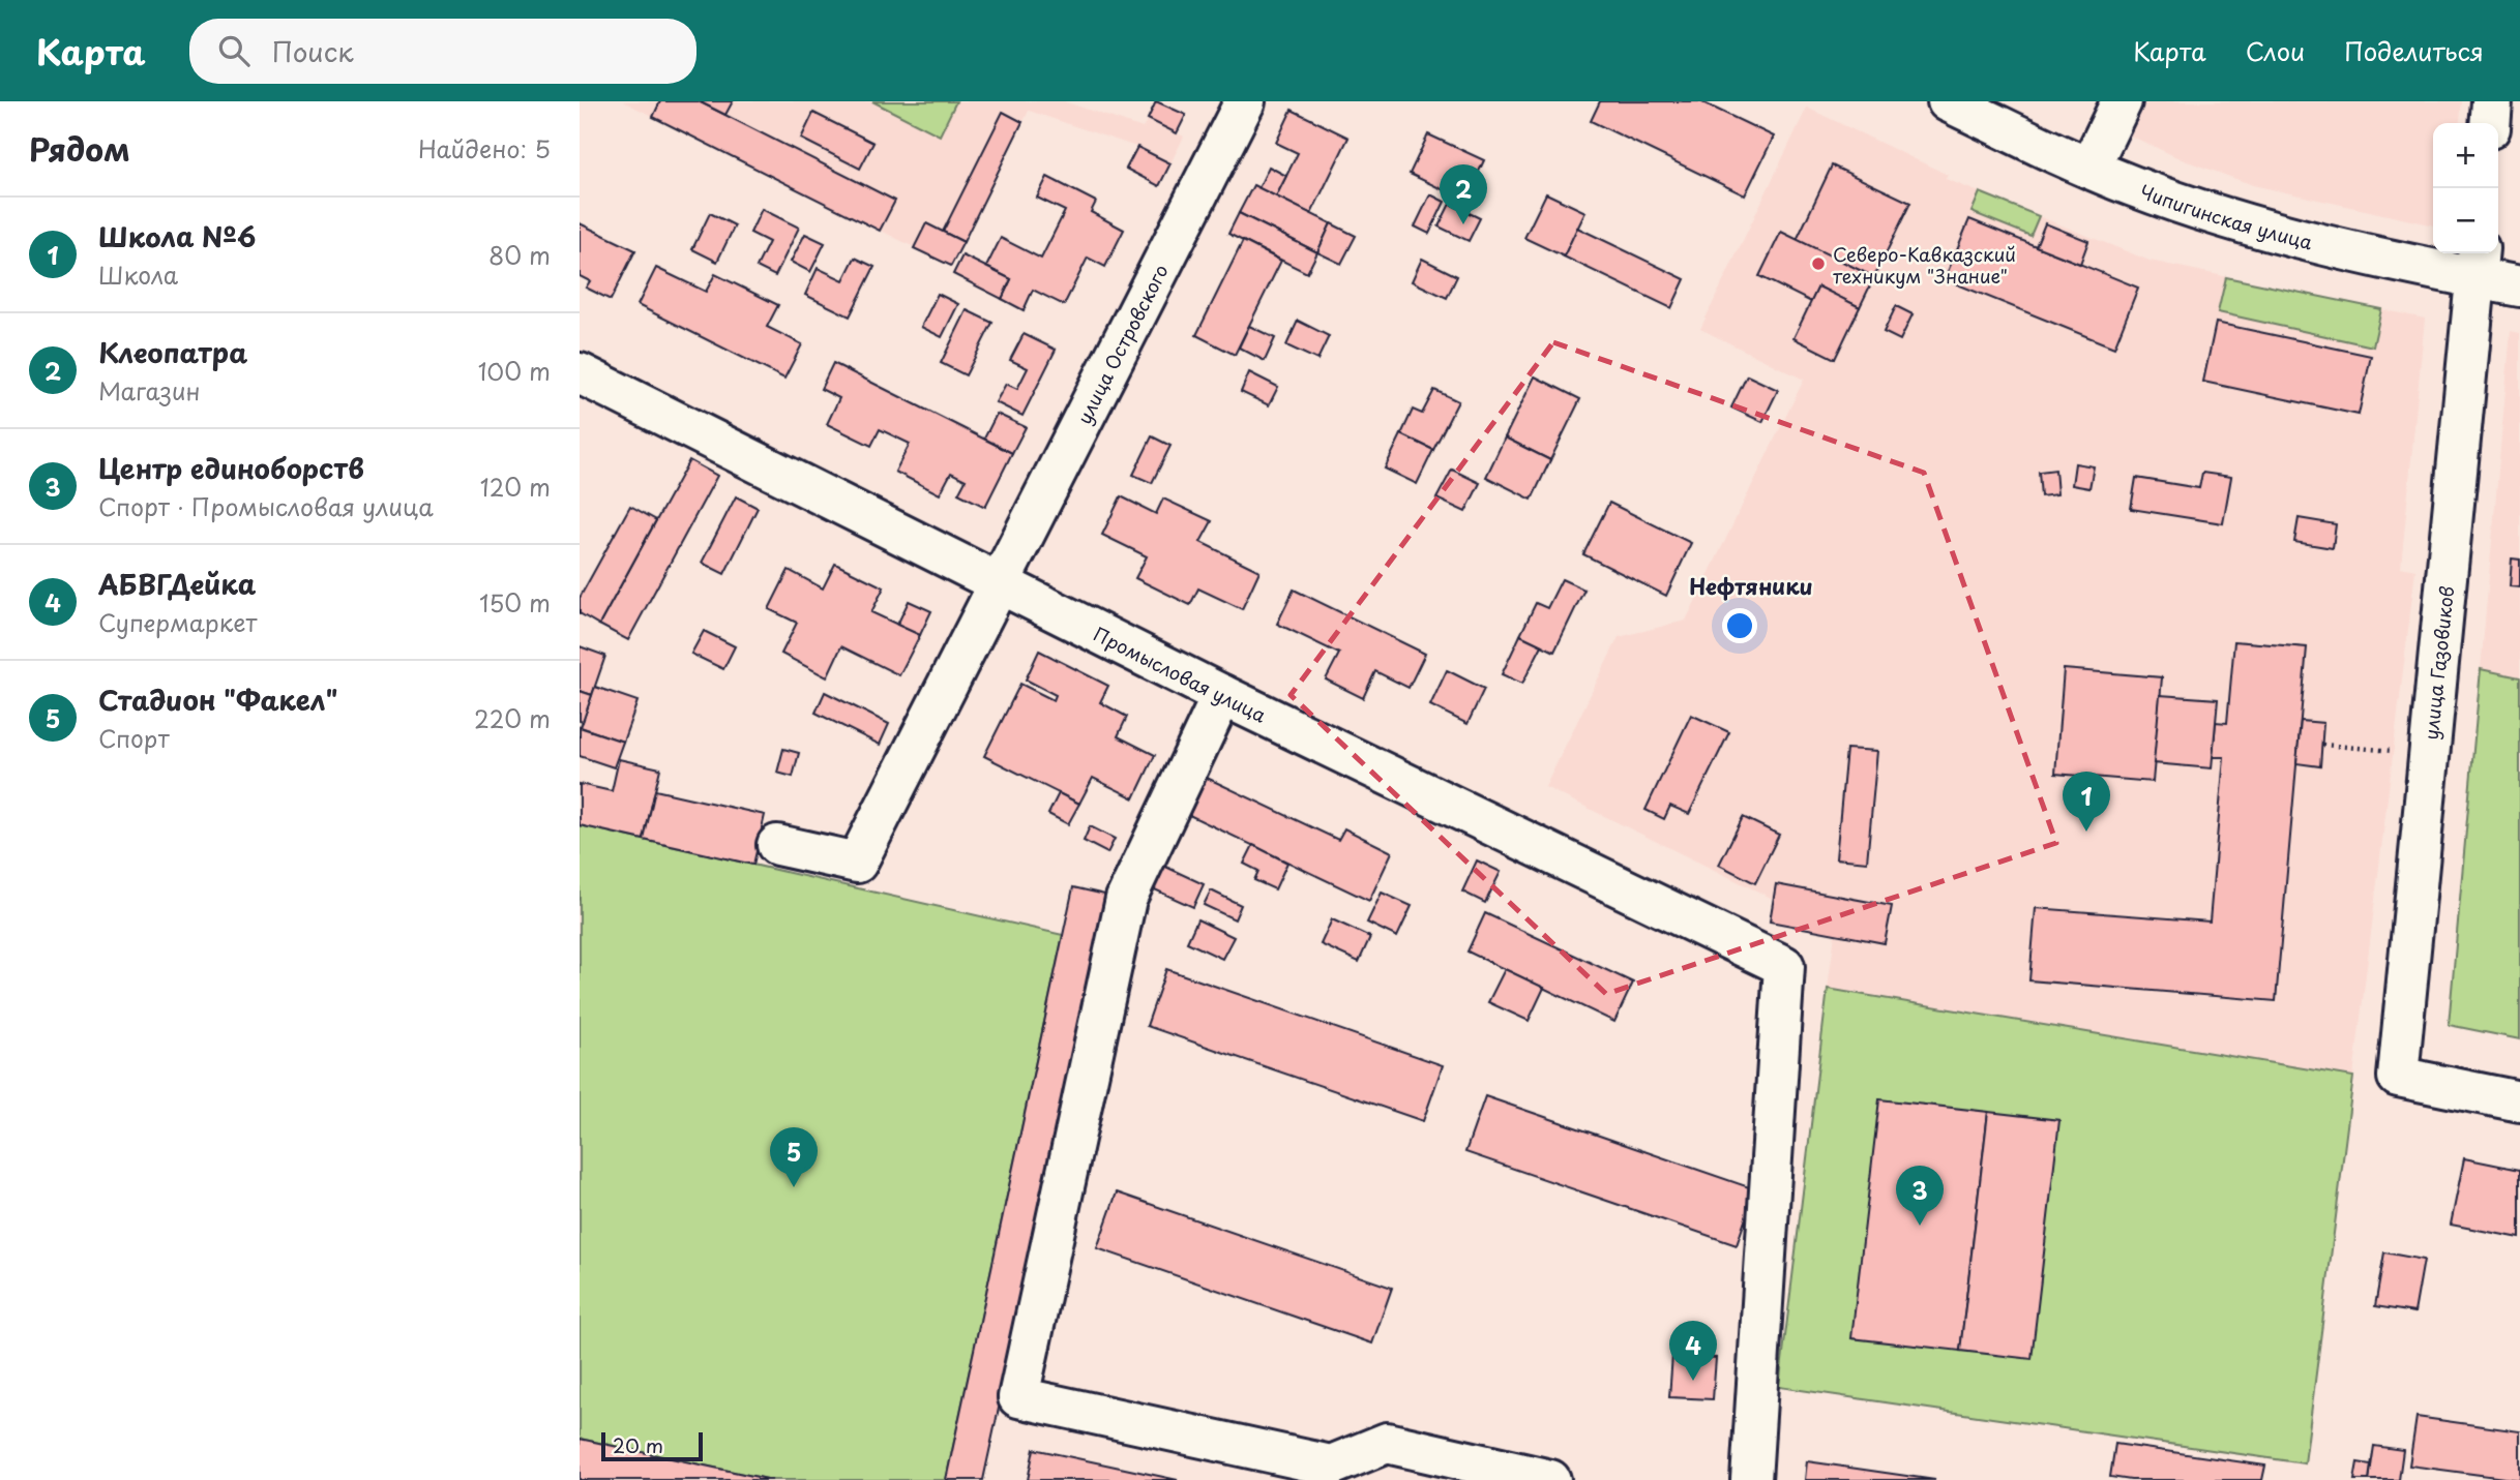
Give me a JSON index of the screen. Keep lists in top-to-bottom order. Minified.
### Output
{"streets":{"street":["Чипигинская улица","улица Островского","улица Газовиков","Промысловая улица"]},"crossings":[["Чипигинская улица","улица Газовиков"],["улица Островского","Промысловая улица"]],"districts":["Нефтяники"],"places":["Северо-Кавказский техникум \"Знание\""],"scale_bar":"20 m","page":{"header":"Карта","search":"Поиск","nav":["Карта","Слои","Поделиться"],"heading":["Рядом","Найдено: 5"],"map_buttons":["+","−"],"pins":["2","1","5","3","4"],"list":[{"mark":"1","name":"Школа №6","note":"Школа","value":"80 m"},{"mark":"2","name":"Клеопатра","note":"Магазин","value":"100 m"},{"mark":"3","name":"Центр единоборств","note":"Спорт · Промысловая улица","value":"120 m"},{"mark":"4","name":"АБВГДейка","note":"Супермаркет","value":"150 m"},{"mark":"5","name":"Стадион \"Факел\"","note":"Спорт","value":"220 m"}],"scale":"20 m"}}
